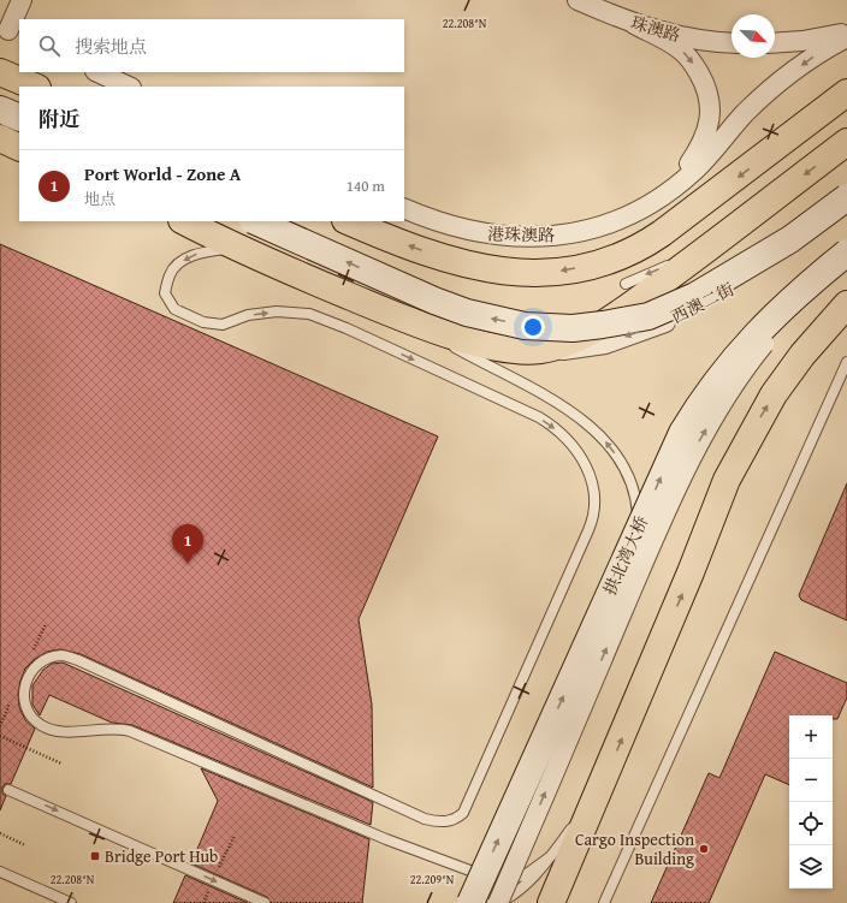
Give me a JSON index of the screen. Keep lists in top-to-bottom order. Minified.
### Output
{"streets":{"main road":["拱北湾大桥"],"street":["珠澳路","港珠澳路","西澳二街"]},"one_way":["拱北湾大桥"],"places":{"other":["Cargo Inspection Building"],"transit":["Bridge Port Hub"]},"north":"bottom right","page":{"search":"搜索地点","heading":"附近","list":[{"mark":"1","name":"Port World - Zone A","note":"地点","value":"140 m"}],"pins":"1","map_buttons":["+","−"]},"coordinates":["22.208°N","22.209°N"]}
